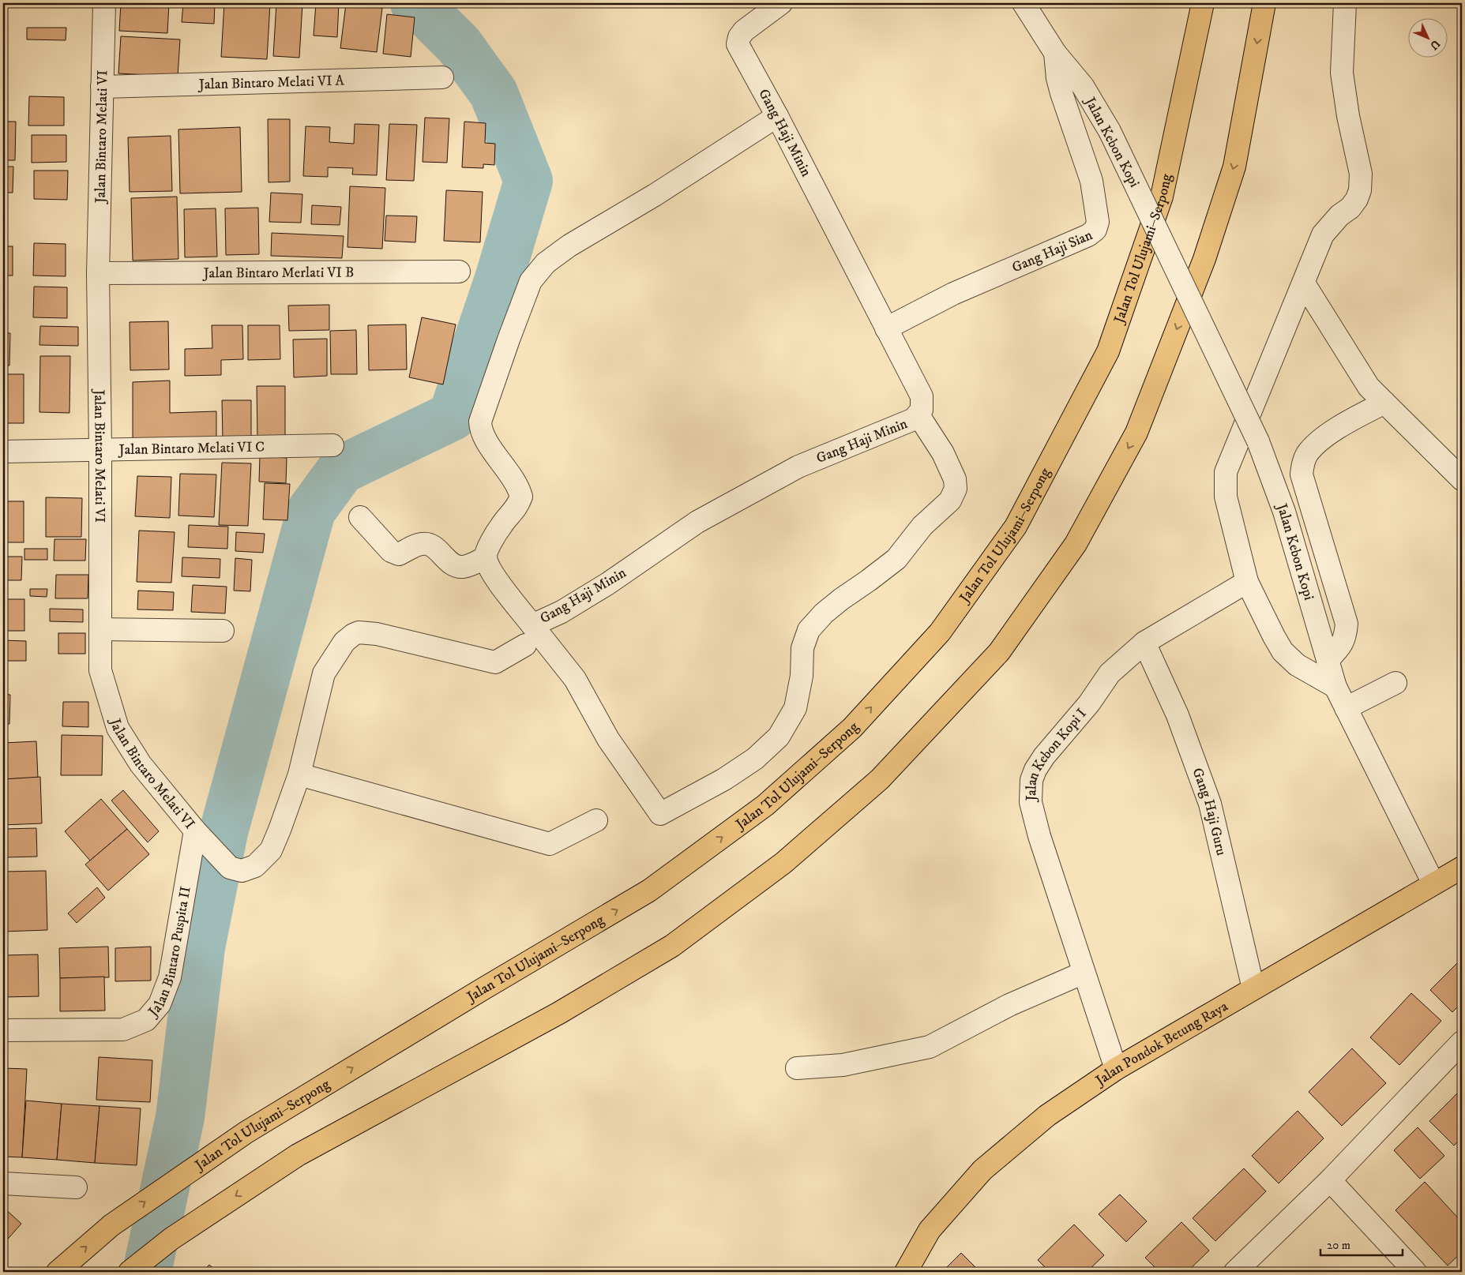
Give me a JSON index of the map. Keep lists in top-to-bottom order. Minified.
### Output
{"streets":{"main road":["Jalan Tol Ulujami–Serpong","Jalan Pondok Betung Raya"],"street":["Jalan Bintaro Melati VI A","Gang Haji Minin","Jalan Bintaro Melati VI","Jalan Kebon Kopi","Gang Haji Sian","Jalan Bintaro Merlati VI B","Jalan Bintaro Melati VI C","Jalan Kebon Kopi I","Gang Haji Guru","Jalan Bintaro Puspita II"]},"crossings":[["Jalan Bintaro Melati VI A","Jalan Bintaro Melati VI"],["Gang Haji Minin","Gang Haji Sian"],["Jalan Bintaro Melati VI","Jalan Bintaro Merlati VI B"],["Jalan Bintaro Melati VI","Jalan Bintaro Melati VI C"],["Jalan Bintaro Melati VI","Jalan Bintaro Puspita II"],["Jalan Kebon Kopi","Gang Haji Sian"],["Jalan Kebon Kopi","Jalan Pondok Betung Raya"],["Jalan Kebon Kopi I","Gang Haji Guru"],["Jalan Kebon Kopi I","Jalan Pondok Betung Raya"],["Gang Haji Guru","Jalan Pondok Betung Raya"]],"scale_bar":"20 m","north":"bottom right"}
